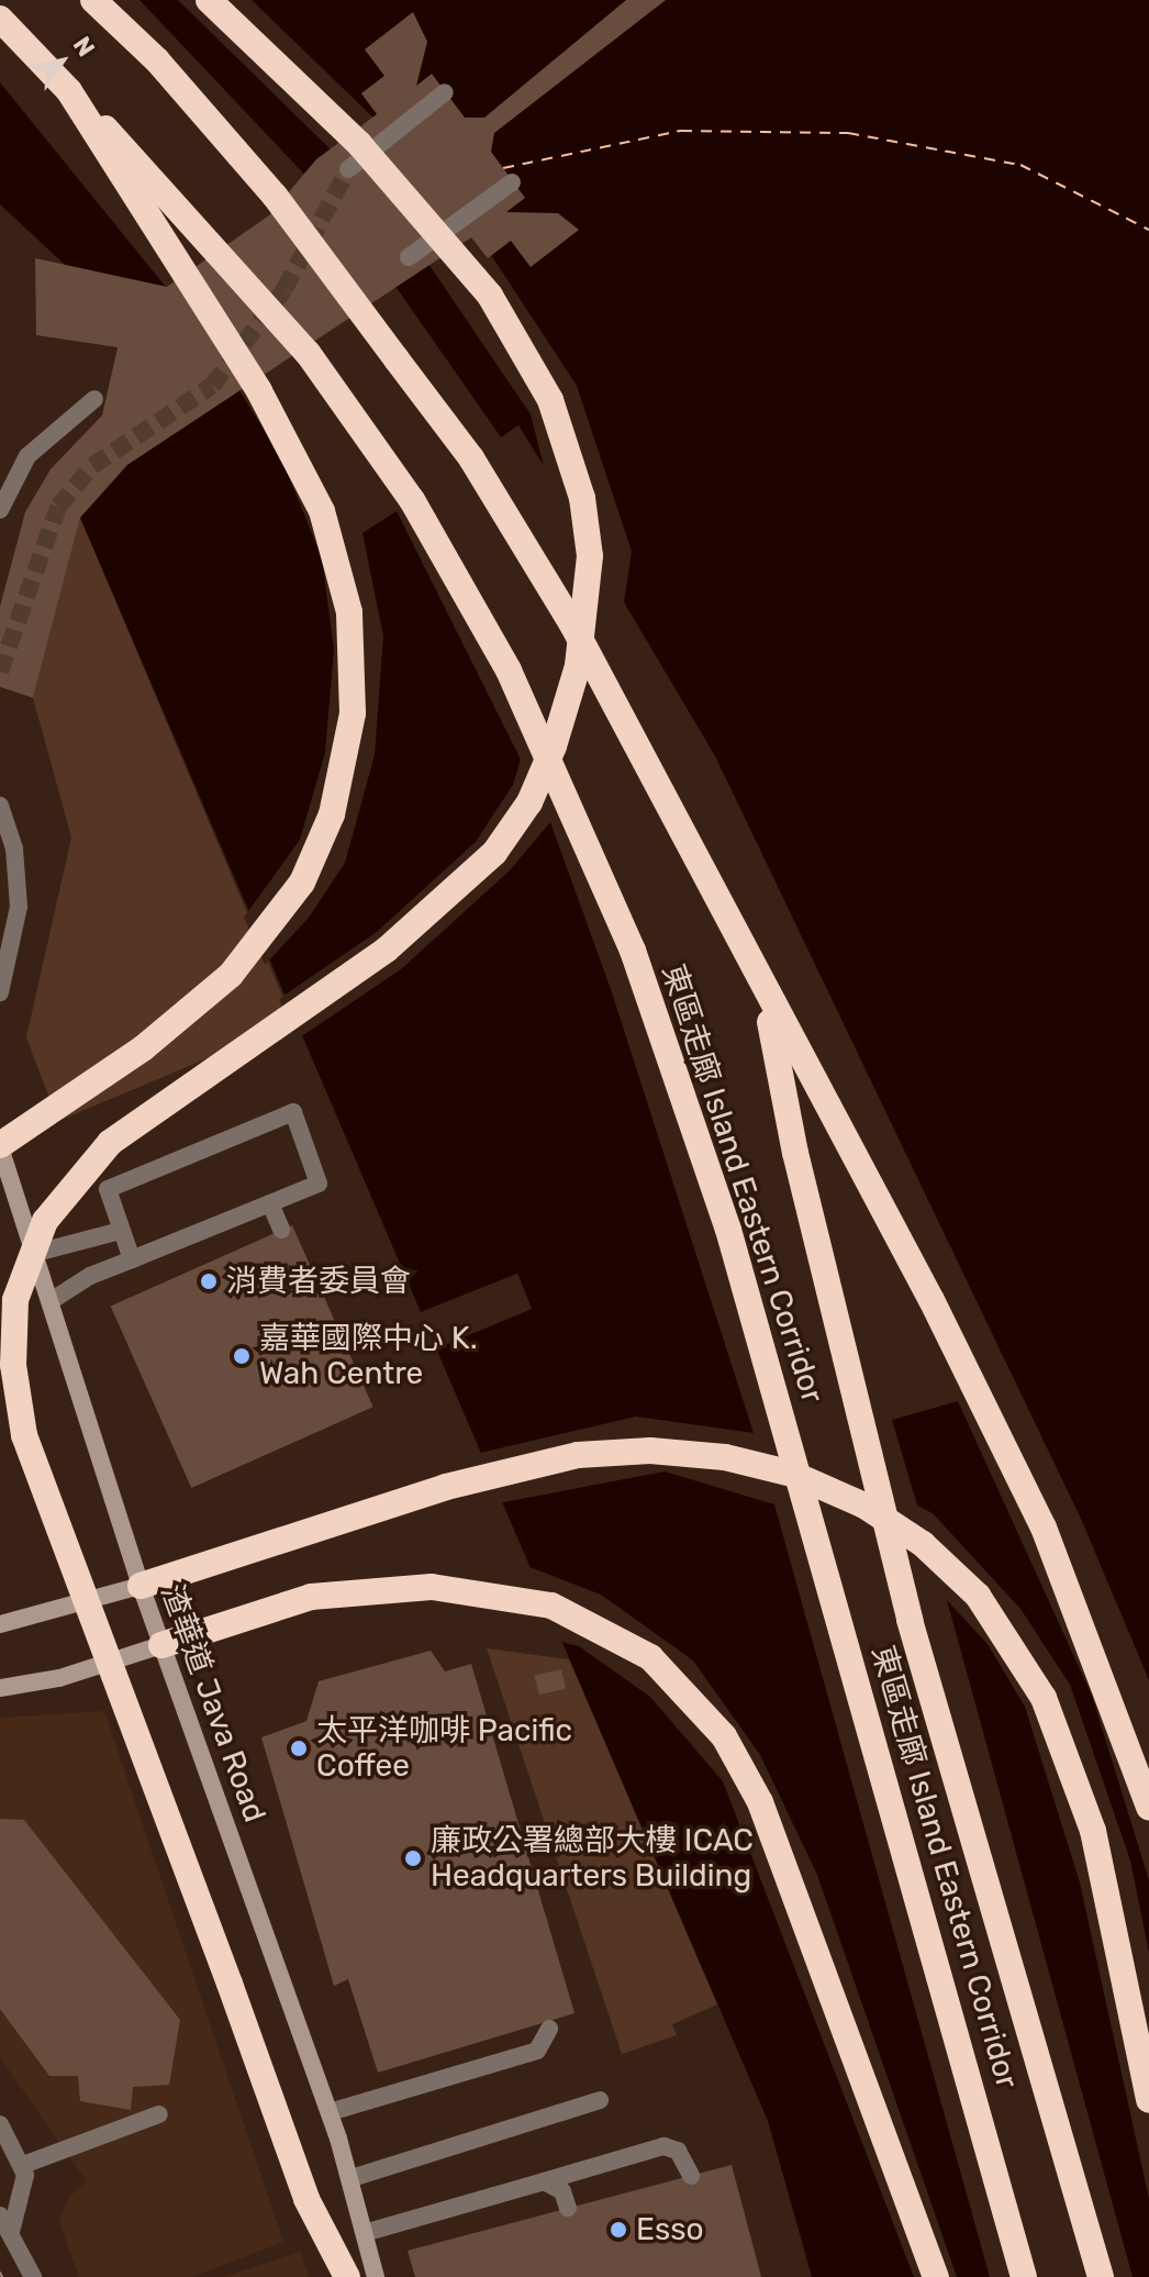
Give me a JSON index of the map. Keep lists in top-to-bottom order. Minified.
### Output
{"streets":{"highway":["東區走廊 Island Eastern Corridor"],"main road":["渣華道 Java Road"]},"places":["消費者委員會","嘉華國際中心 K. Wah Centre","太平洋咖啡 Pacific Coffee","廉政公署總部大樓 ICAC Headquarters Building","Esso"],"north":"top right"}
